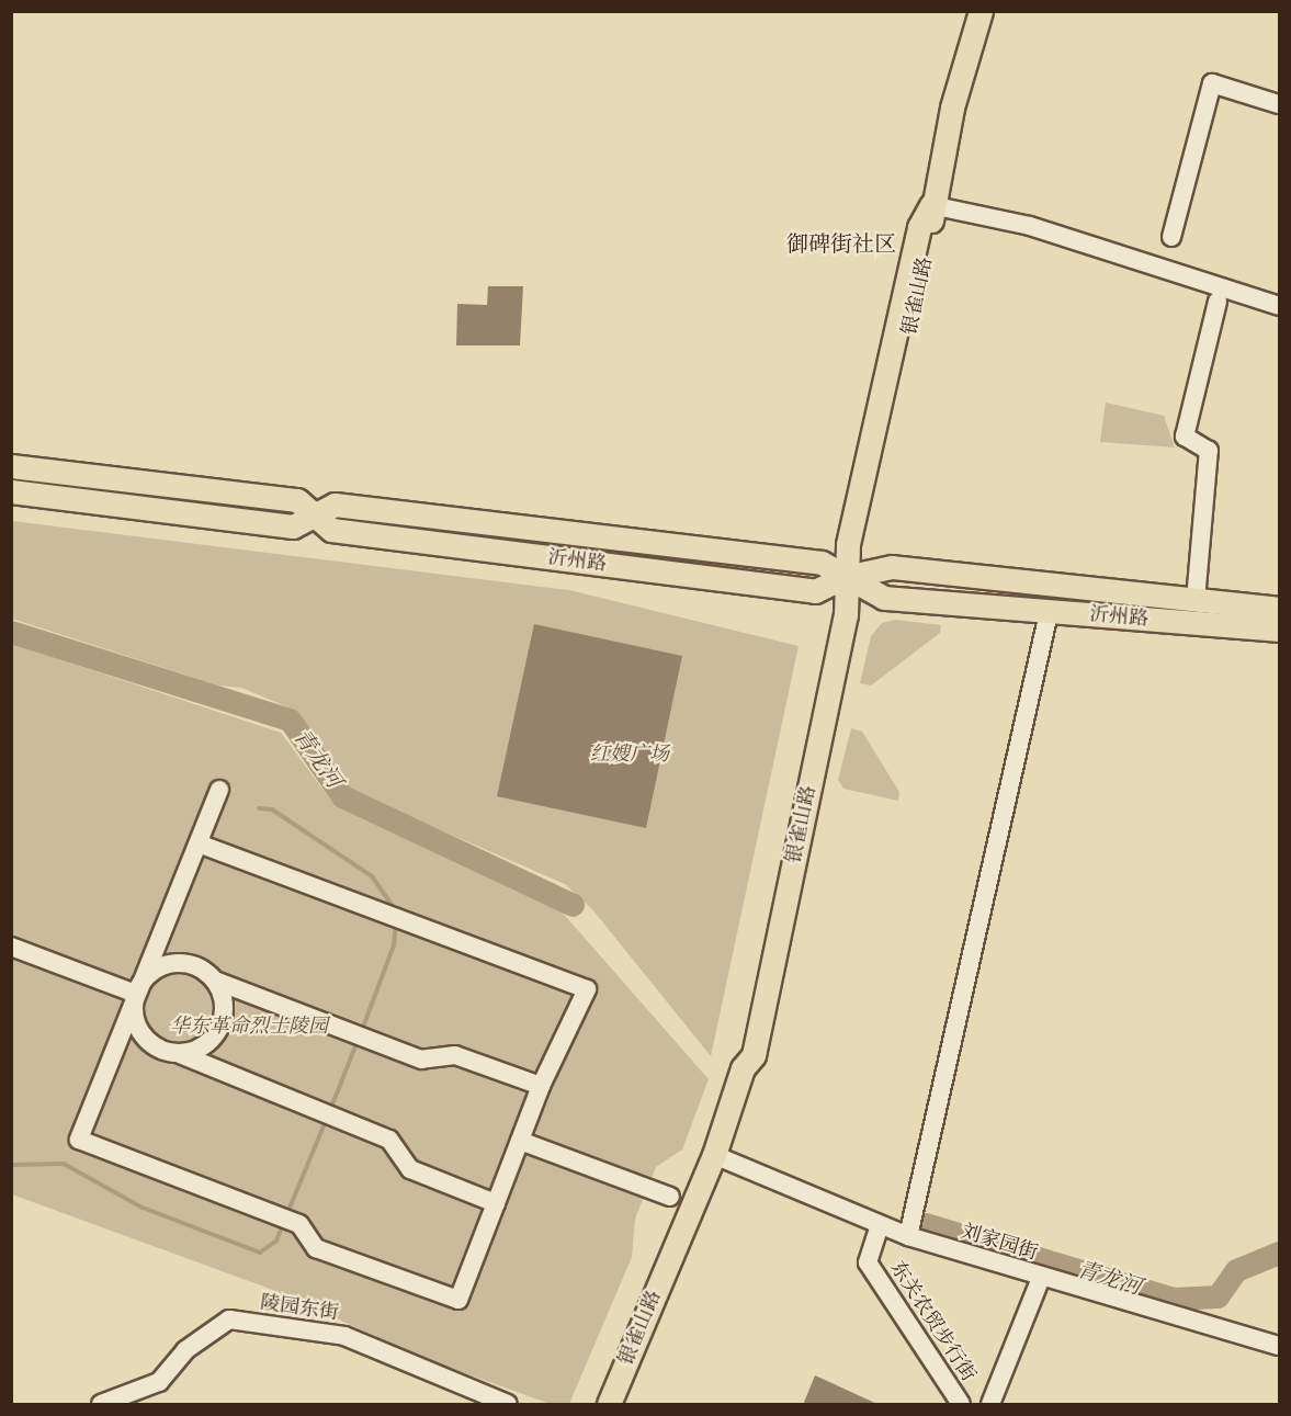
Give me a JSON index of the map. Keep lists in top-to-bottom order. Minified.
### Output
{"streets":{"main road":["银雀山路","沂州路"],"street":["刘家园街","陵园东街","东关农贸步行街"]},"crossings":[["银雀山路","沂州路"],["银雀山路","刘家园街"],["刘家园街","东关农贸步行街"]],"districts":["御碑街社区"],"water":["青龙河"],"parks":["红嫂广场","华东革命烈士陵园"]}
